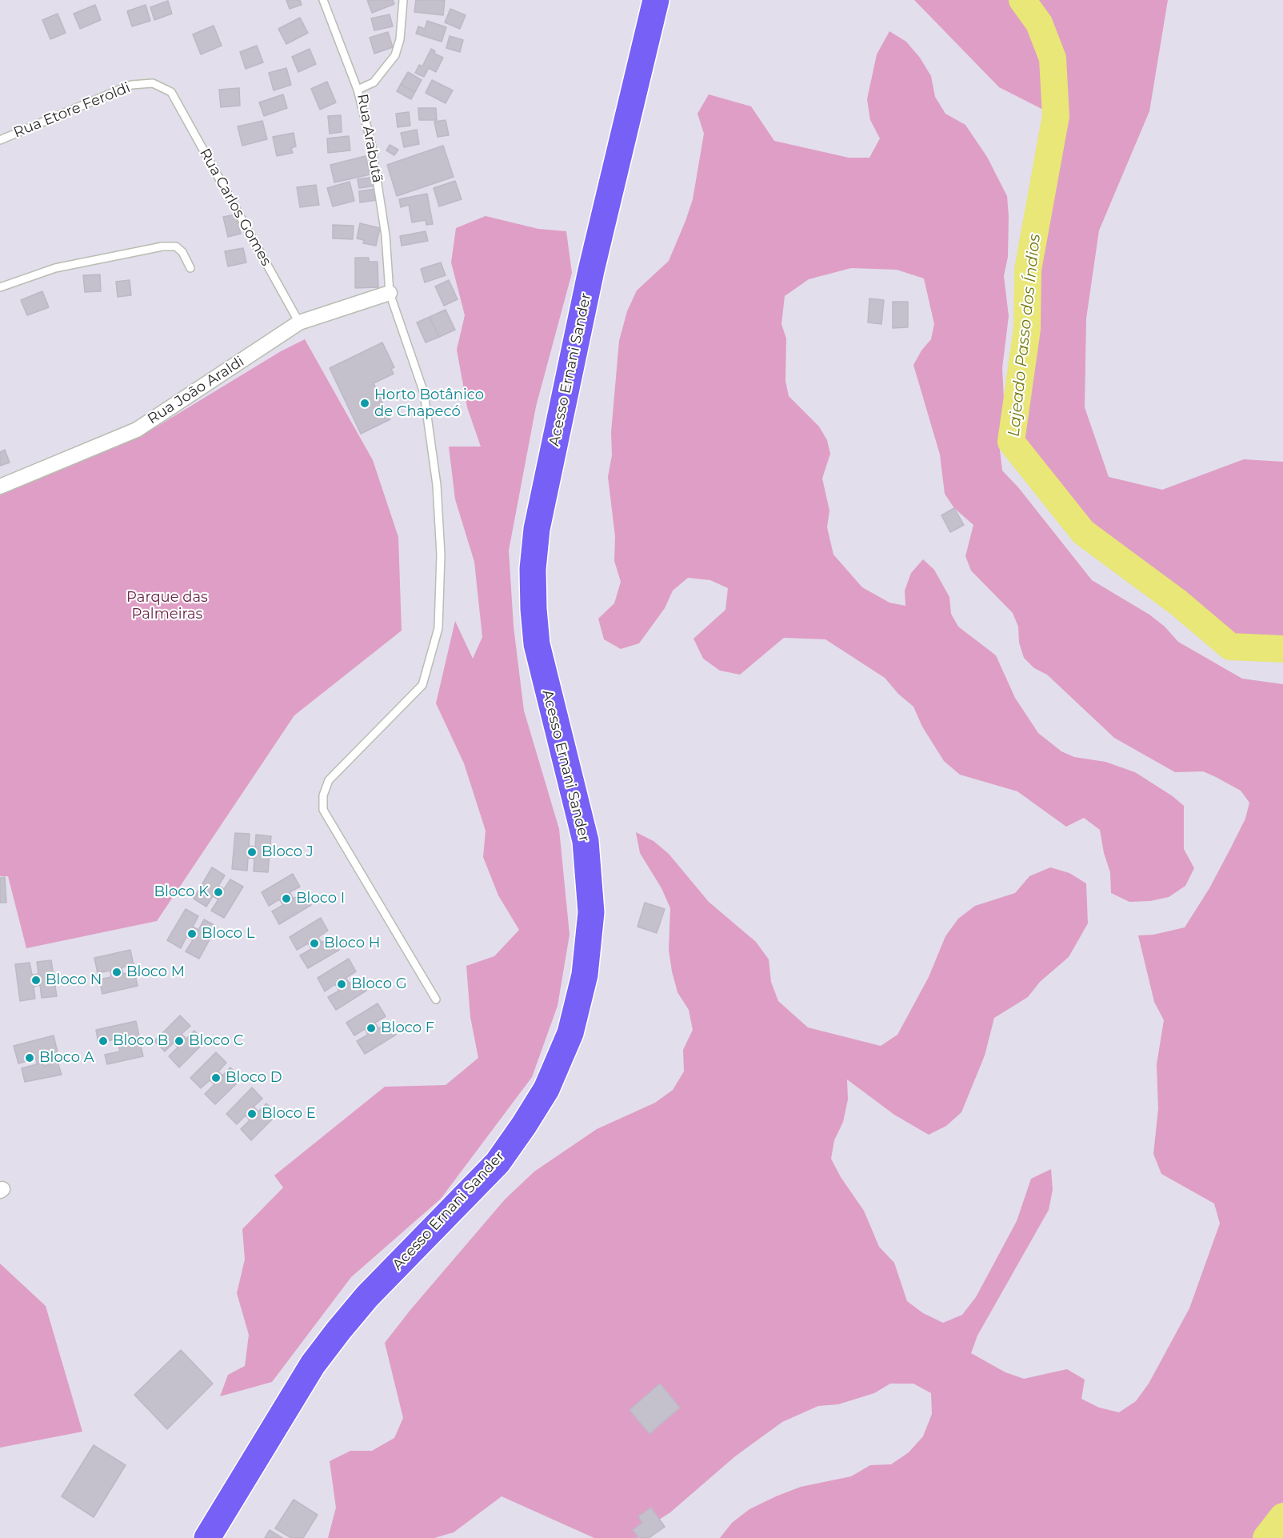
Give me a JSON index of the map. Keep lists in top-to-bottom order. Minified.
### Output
{"streets":{"highway":["Acesso Ernani Sander"],"street":["Rua João Araldi"],"lane":["Rua Etore Feroldi","Rua Arabutã","Rua Carlos Gomes"]},"crossings":[["Rua Etore Feroldi","Rua Carlos Gomes"],["Rua Arabutã","Rua João Araldi"],["Rua Carlos Gomes","Rua João Araldi"]],"water":["Lajeado Passo dos Índios"],"parks":["Parque das Palmeiras"],"places":["Horto Botânico de Chapecó","Bloco J","Bloco K","Bloco I","Bloco L","Bloco H","Bloco M","Bloco N","Bloco G","Bloco F","Bloco B","Bloco C","Bloco A","Bloco D","Bloco E"]}
